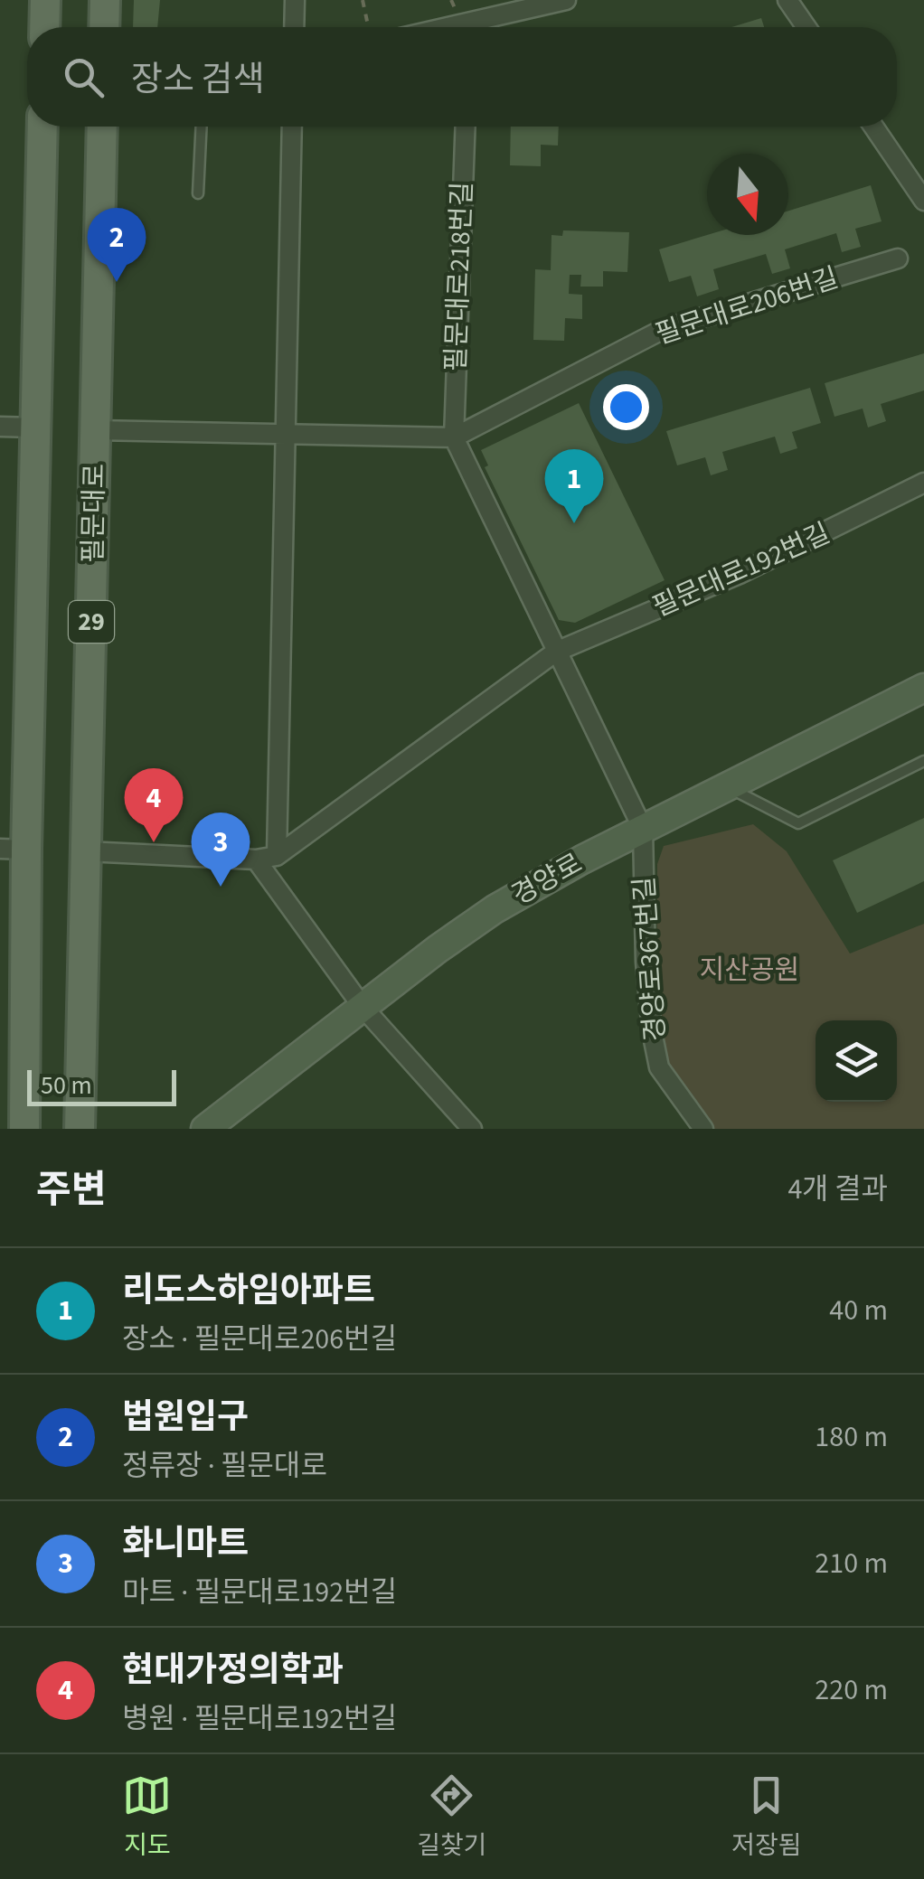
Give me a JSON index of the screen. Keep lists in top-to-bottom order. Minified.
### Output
{"streets":{"main road":["필문대로","29"],"street":["필문대로218번길","필문대로206번길","필문대로192번길","경양로","경양로367번길"]},"crossings":[["필문대로218번길","필문대로206번길"],["필문대로206번길","필문대로"],["필문대로","필문대로192번길"],["경양로","경양로367번길"]],"parks":["지산공원"],"scale_bar":"50 m","north":"bottom","page":{"search":"장소 검색","pins":["2","1","4","3"],"scale":"50 m","heading":["주변","4개 결과"],"list":[{"mark":"1","name":"리도스하임아파트","note":"장소 · 필문대로206번길","value":"40 m"},{"mark":"2","name":"법원입구","note":"정류장 · 필문대로","value":"180 m"},{"mark":"3","name":"화니마트","note":"마트 · 필문대로192번길","value":"210 m"},{"mark":"4","name":"현대가정의학과","note":"병원 · 필문대로192번길","value":"220 m"}],"nav":["지도","길찾기","저장됨"]}}
